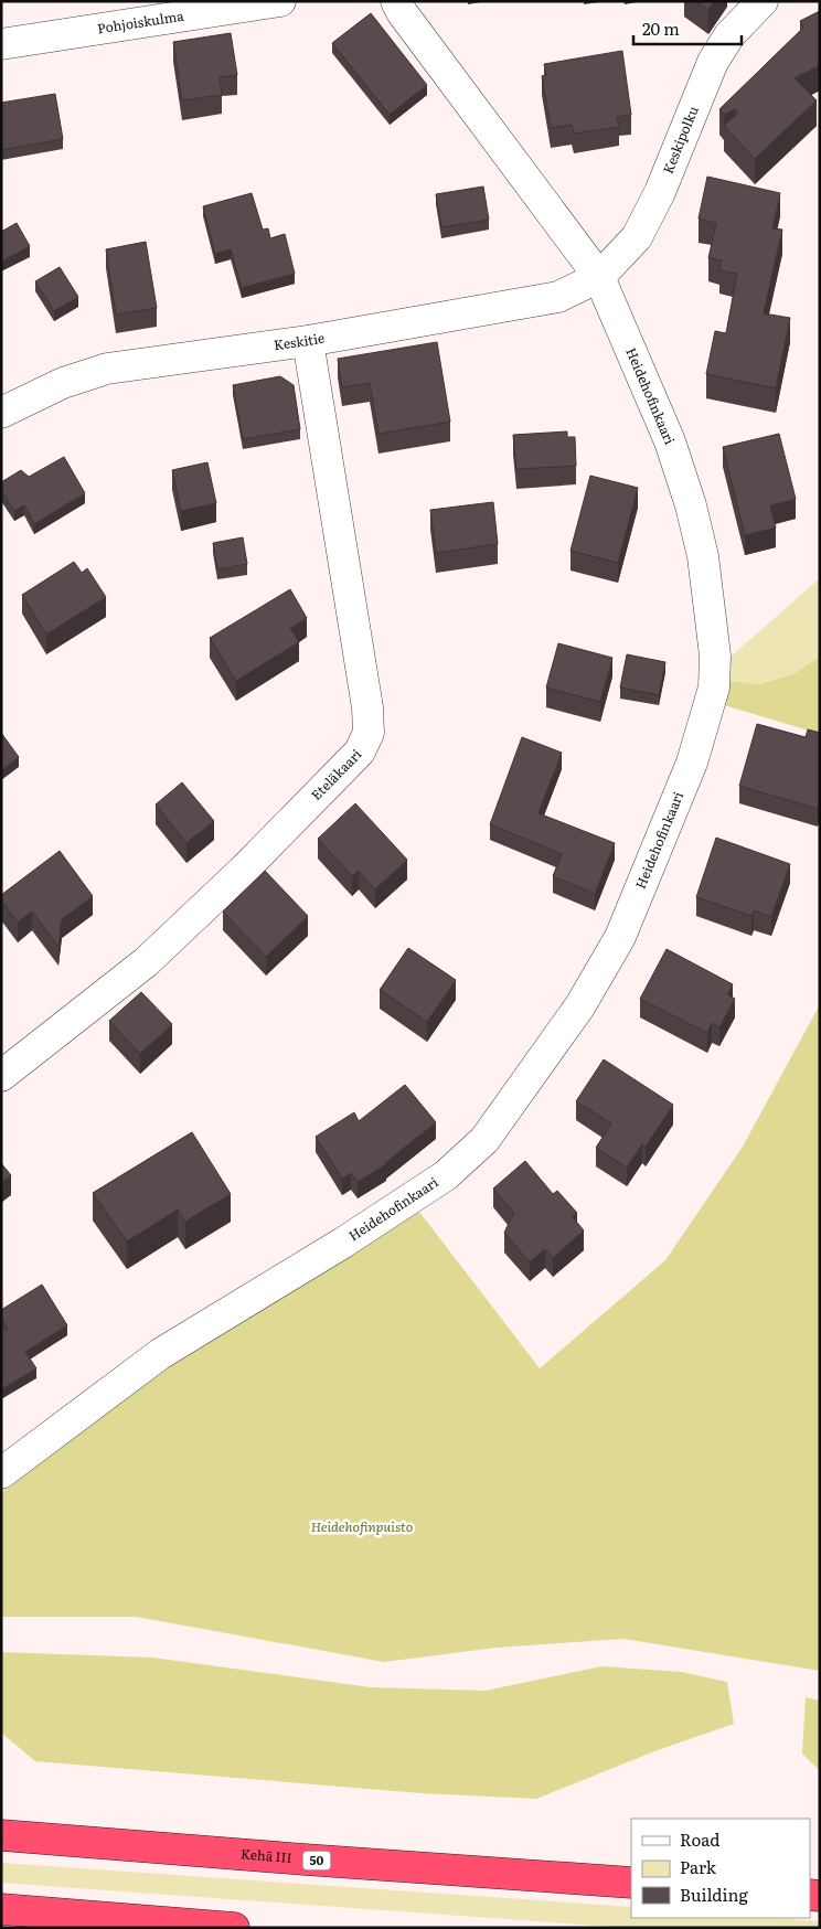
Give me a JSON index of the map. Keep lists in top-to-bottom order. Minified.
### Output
{"streets":{"highway":["Kehä III","50"],"street":["Pohjoiskulma","Keskipolku","Keskitie","Heidehofinkaari","Eteläkaari"]},"crossings":[["Keskipolku","Keskitie"],["Keskipolku","Heidehofinkaari"],["Keskitie","Heidehofinkaari"],["Keskitie","Eteläkaari"]],"parks":["Heidehofinpuisto"],"legend":["Road","Park","Building"],"scale_bar":"20 m"}
